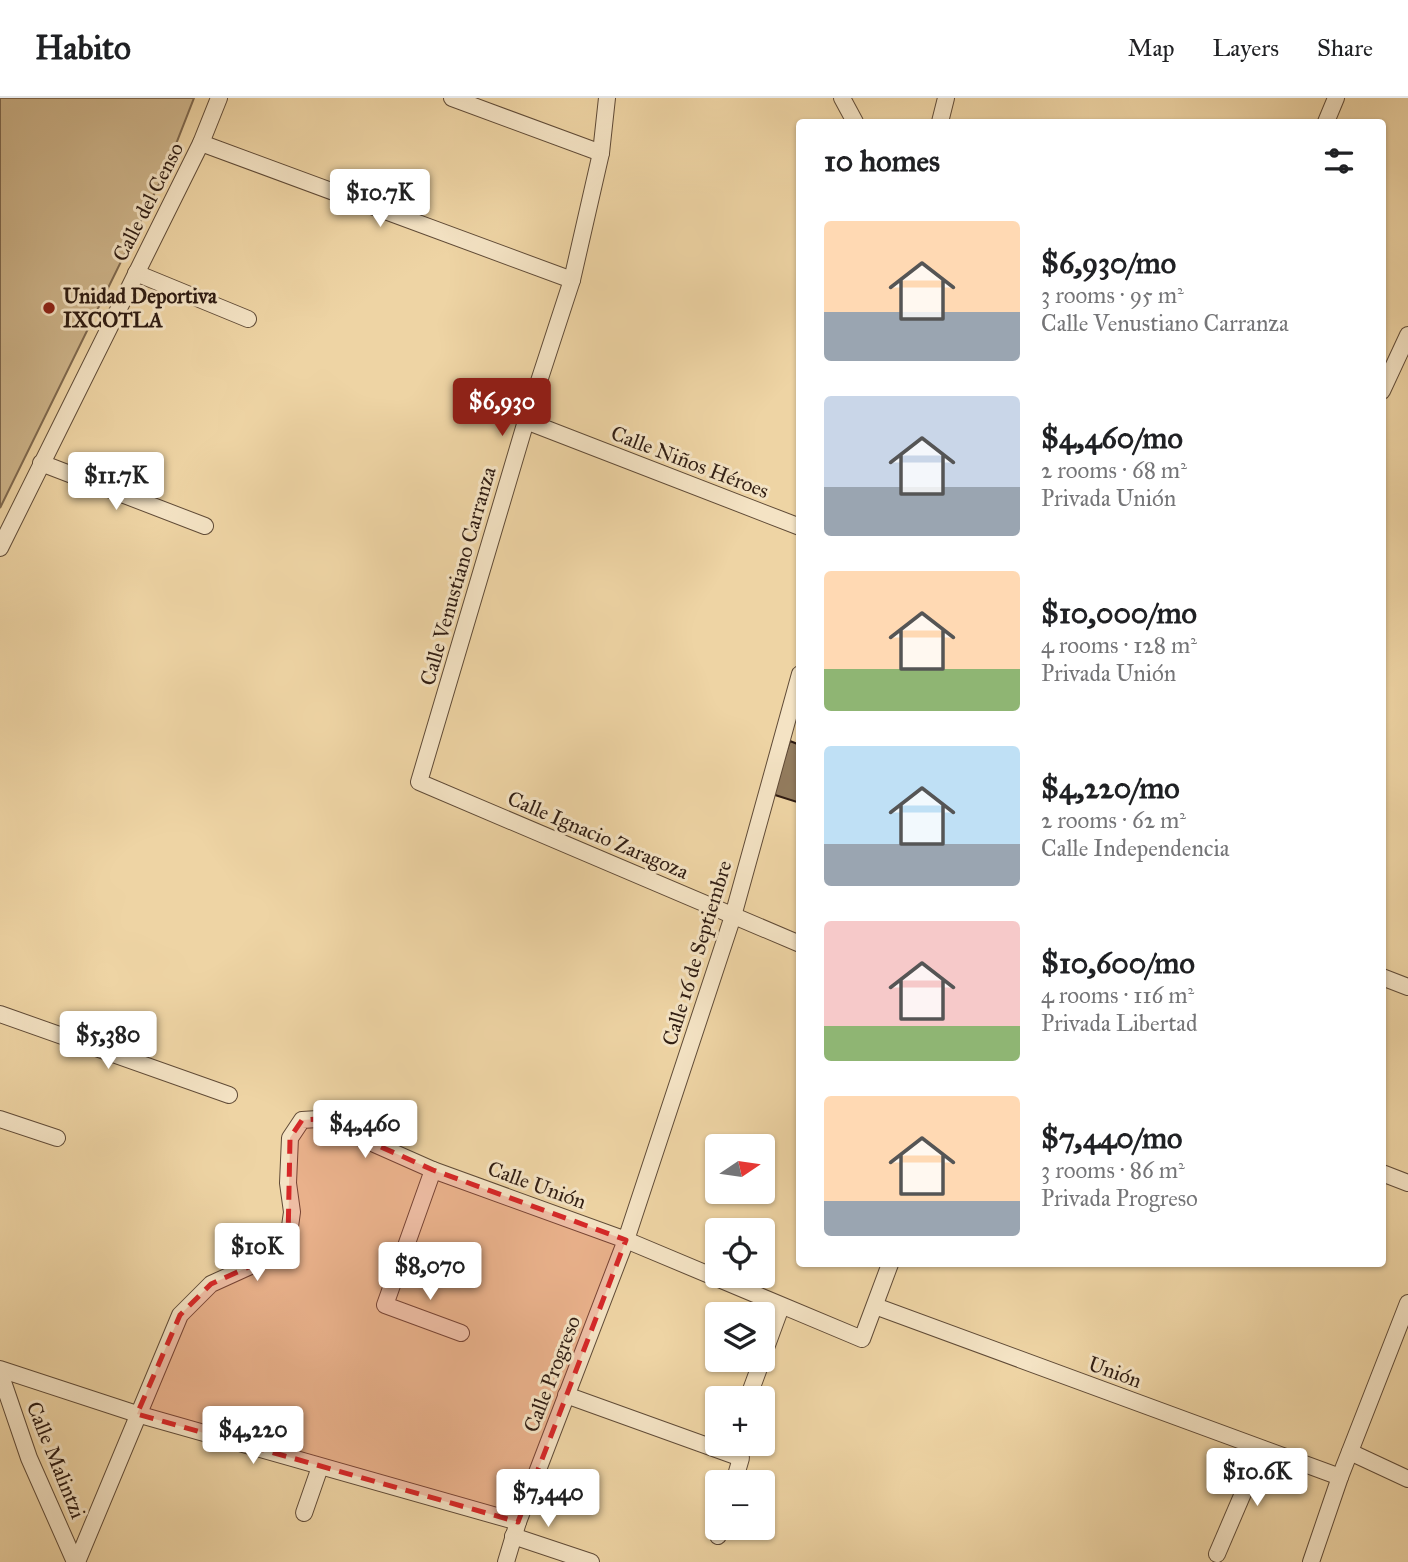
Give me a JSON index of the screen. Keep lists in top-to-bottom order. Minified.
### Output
{"streets":{"street":["Calle del Censo","Calle Niños Héroes","Calle Venustiano Carranza","Calle Ignacio Zaragoza","Calle 16 de Septiembre","Calle Unión","Unión","Calle Progreso","Calle Malintzi"]},"crossings":[["Calle Niños Héroes","Calle Venustiano Carranza"],["Calle Venustiano Carranza","Calle Ignacio Zaragoza"],["Calle Ignacio Zaragoza","Calle 16 de Septiembre"],["Calle 16 de Septiembre","Calle Unión"],["Calle 16 de Septiembre","Calle Progreso"],["Calle Unión","Calle Progreso"]],"places":["Unidad Deportiva IXCOTLA"],"north":"right","page":{"header":"Habito","nav":["Map","Layers","Share"],"heading":"10 homes","price":["$10.7K","$6,930","$11.7K","$5,380","$4,460","$10K","$8,070","$4,220","$10.6K","$7,440"],"list":[{"name":"$6,930/mo","note":"3 rooms · 95 m² · Calle Venustiano Carranza"},{"name":"$4,460/mo","note":"2 rooms · 68 m² · Privada Unión"},{"name":"$10,000/mo","note":"4 rooms · 128 m² · Privada Unión"},{"name":"$4,220/mo","note":"2 rooms · 62 m² · Calle Independencia"},{"name":"$10,600/mo","note":"4 rooms · 116 m² · Privada Libertad"},{"name":"$7,440/mo","note":"3 rooms · 86 m² · Privada Progreso"}],"map_buttons":["+","−"]}}
